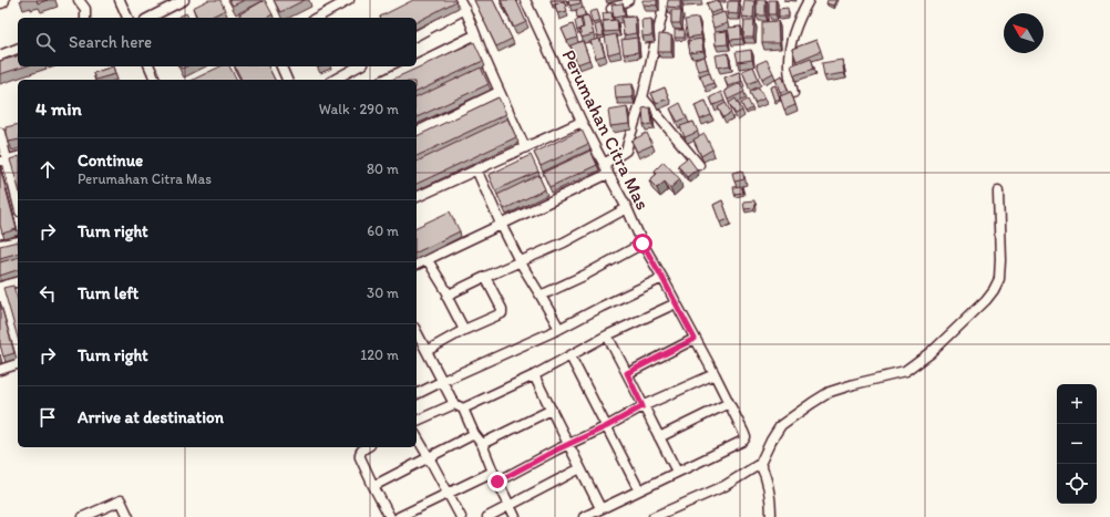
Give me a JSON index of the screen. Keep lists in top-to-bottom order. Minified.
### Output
{"streets":{"street":["Perumahan Citra Mas"]},"north":"top left","page":{"search":"Search here","heading":["4 min","Walk · 290 m"],"list":[["Continue","Perumahan Citra Mas","80 m"],["Turn right","60 m"],["Turn left","30 m"],["Turn right","120 m"],"Arrive at destination"],"map_buttons":["+","−"]}}
